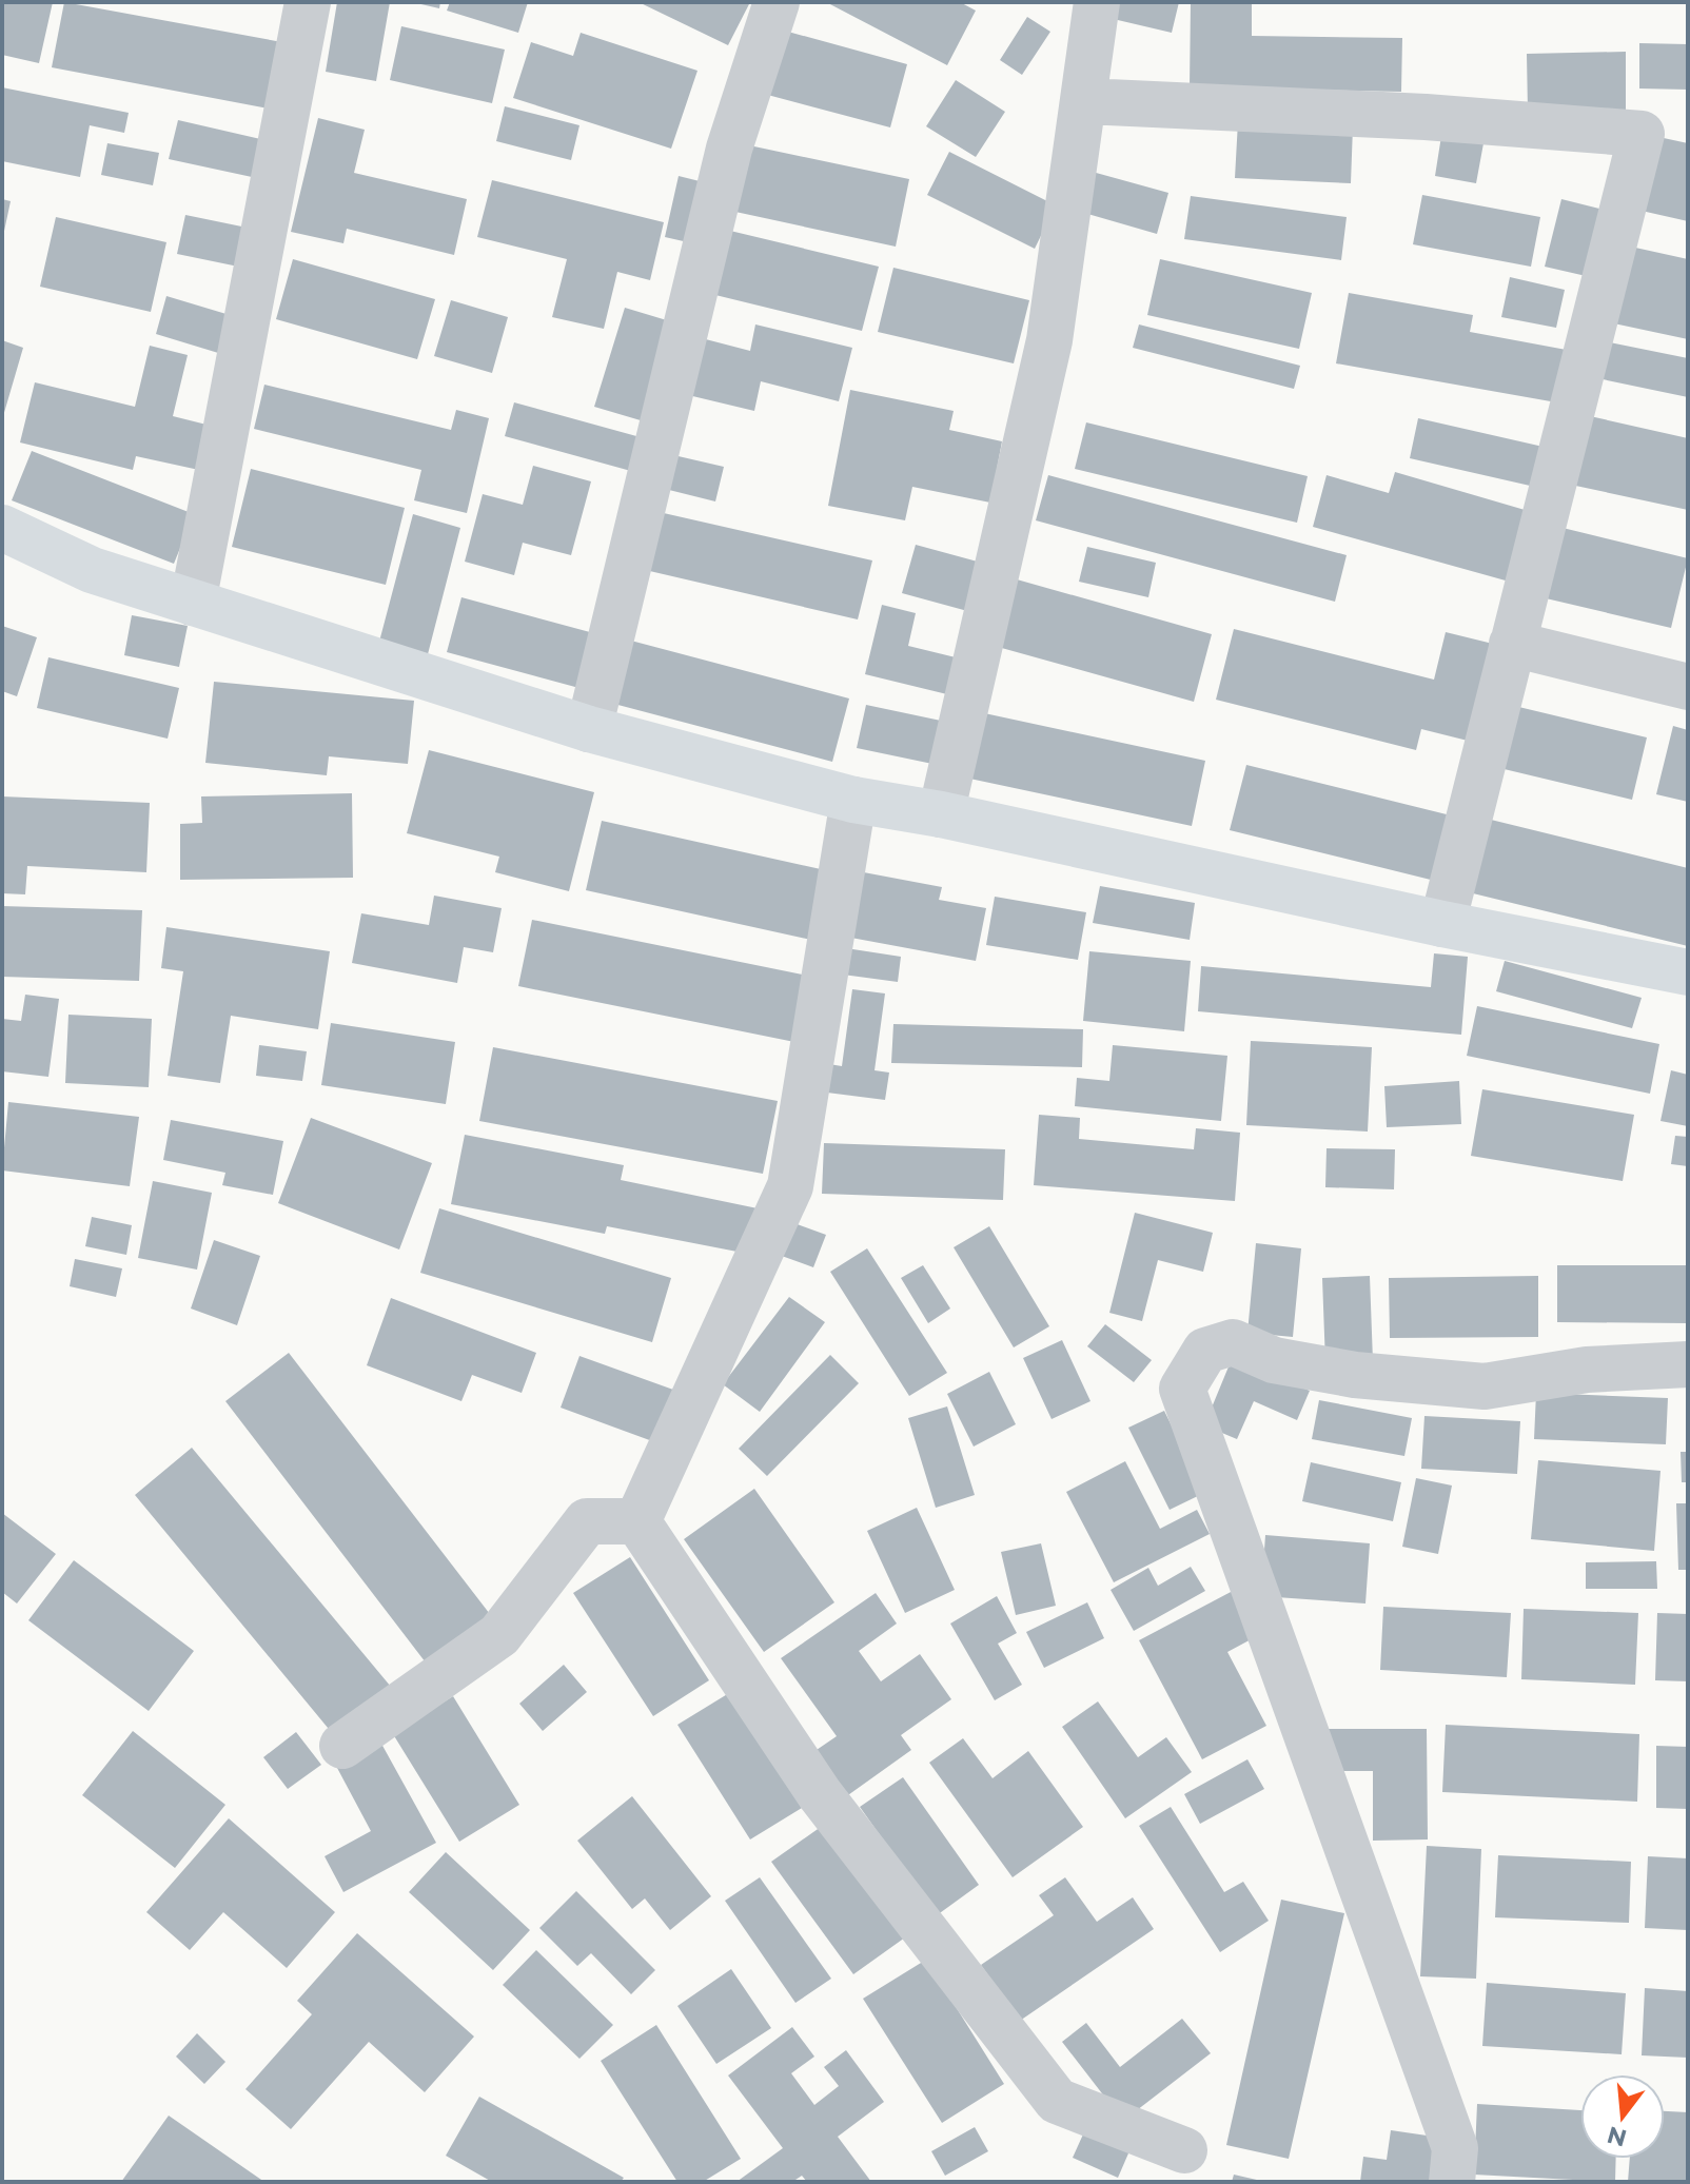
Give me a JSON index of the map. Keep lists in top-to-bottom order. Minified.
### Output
{"north":"bottom"}
